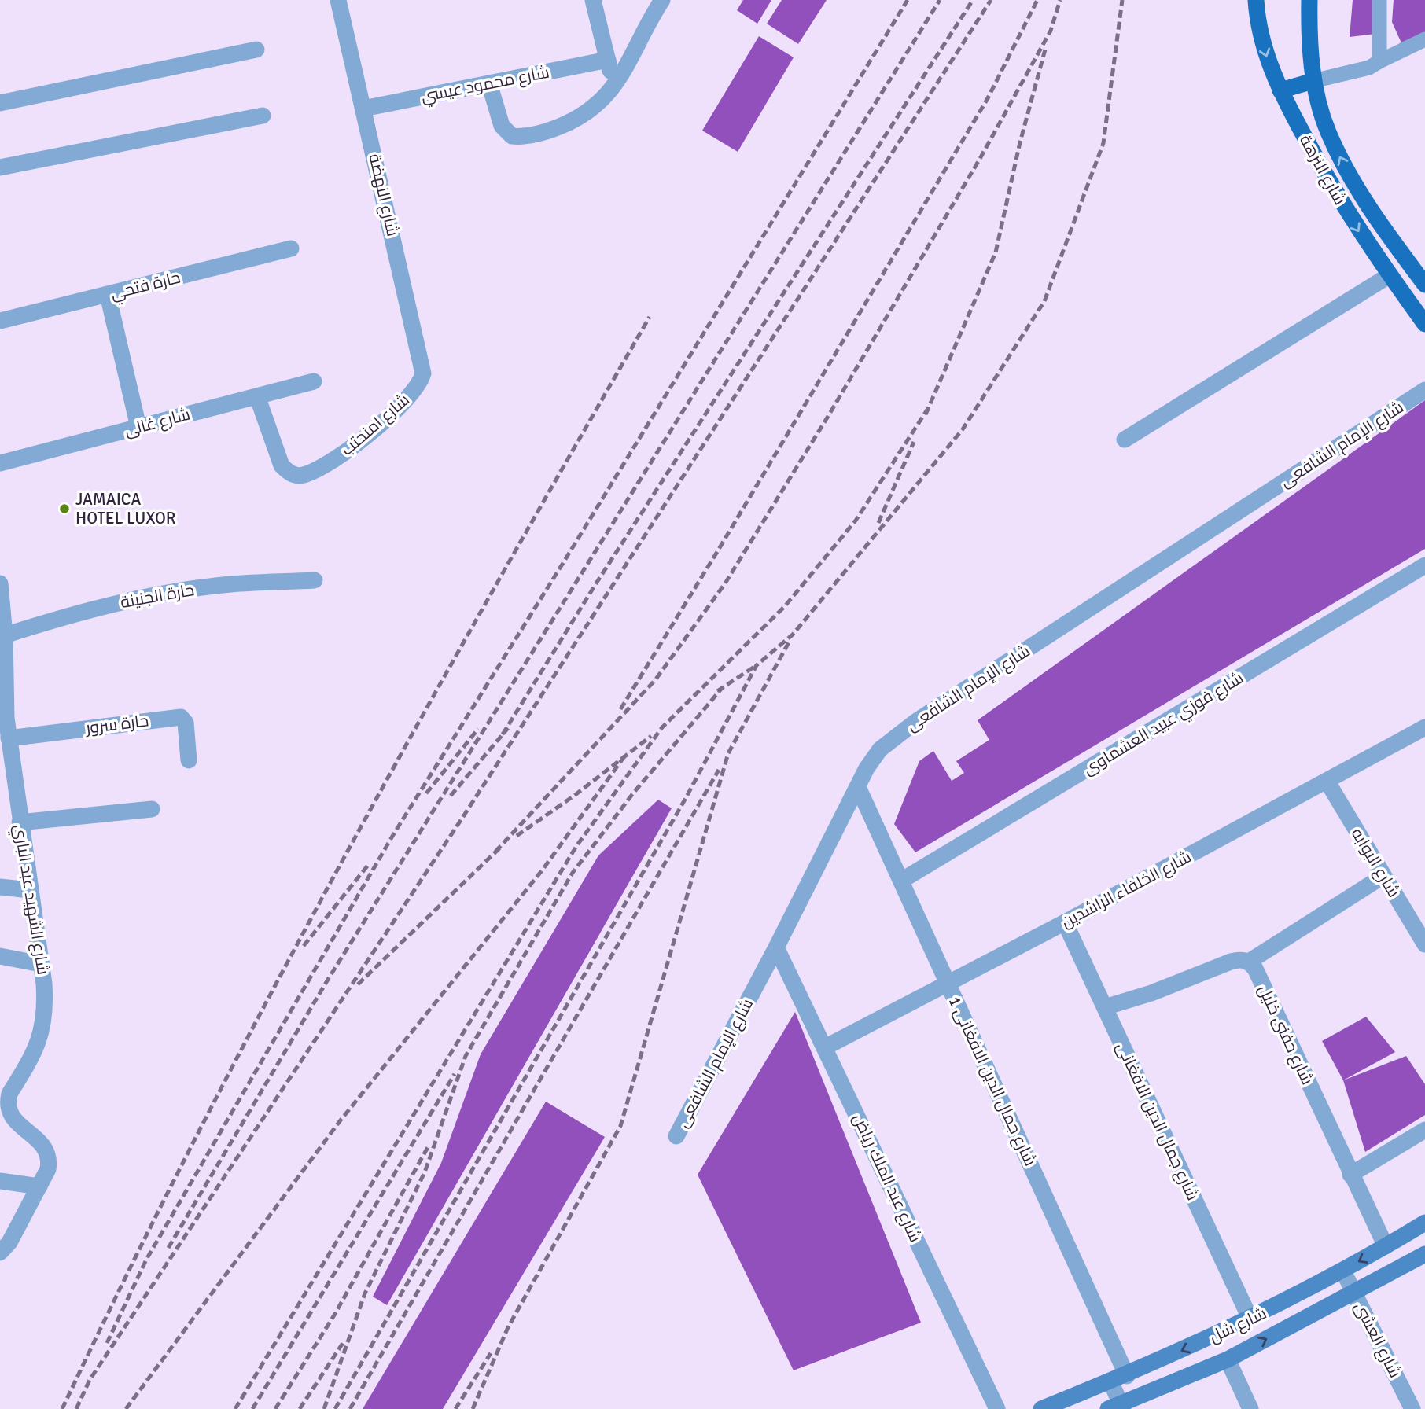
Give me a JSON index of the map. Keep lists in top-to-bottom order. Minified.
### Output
{"streets":{"main road":["شارع النزهة"],"street":["شارع محمود عيسي","شارع النهضة","حارة فتحي","شارع غالى","شارع امنحتب","شارع الإمام الشافعى","حارة الجنينة","شارع فوزي عبيد العشماوى","حارة سرور","شارع البوابه","شارع الخلفاء الراشدين","شارع الشهيد عبد الباري","شارع حفنى خليل","شارع جمال الدين الافغانى 1","شارع جمال الدين الافغانى","شارع عبد الملك رياض","شارع شل","شارع العشى"]},"crossings":[["شارع محمود عيسي","شارع النهضة"],["شارع النهضة","شارع امنحتب"],["شارع غالى","شارع امنحتب"],["شارع الإمام الشافعى","شارع جمال الدين الافغانى 1"],["شارع الإمام الشافعى","شارع عبد الملك رياض"],["حارة الجنينة","شارع الشهيد عبد الباري"],["شارع فوزي عبيد العشماوى","شارع جمال الدين الافغانى 1"],["حارة سرور","شارع الشهيد عبد الباري"],["شارع البوابه","شارع الخلفاء الراشدين"],["شارع الخلفاء الراشدين","شارع جمال الدين الافغانى 1"],["شارع الخلفاء الراشدين","شارع جمال الدين الافغانى"],["شارع الخلفاء الراشدين","شارع عبد الملك رياض"],["شارع حفنى خليل","شارع شل"],["شارع جمال الدين الافغانى 1","شارع شل"],["شارع جمال الدين الافغانى","شارع شل"],["شارع شل","شارع العشى"]],"places":["JAMAICA HOTEL LUXOR"]}
